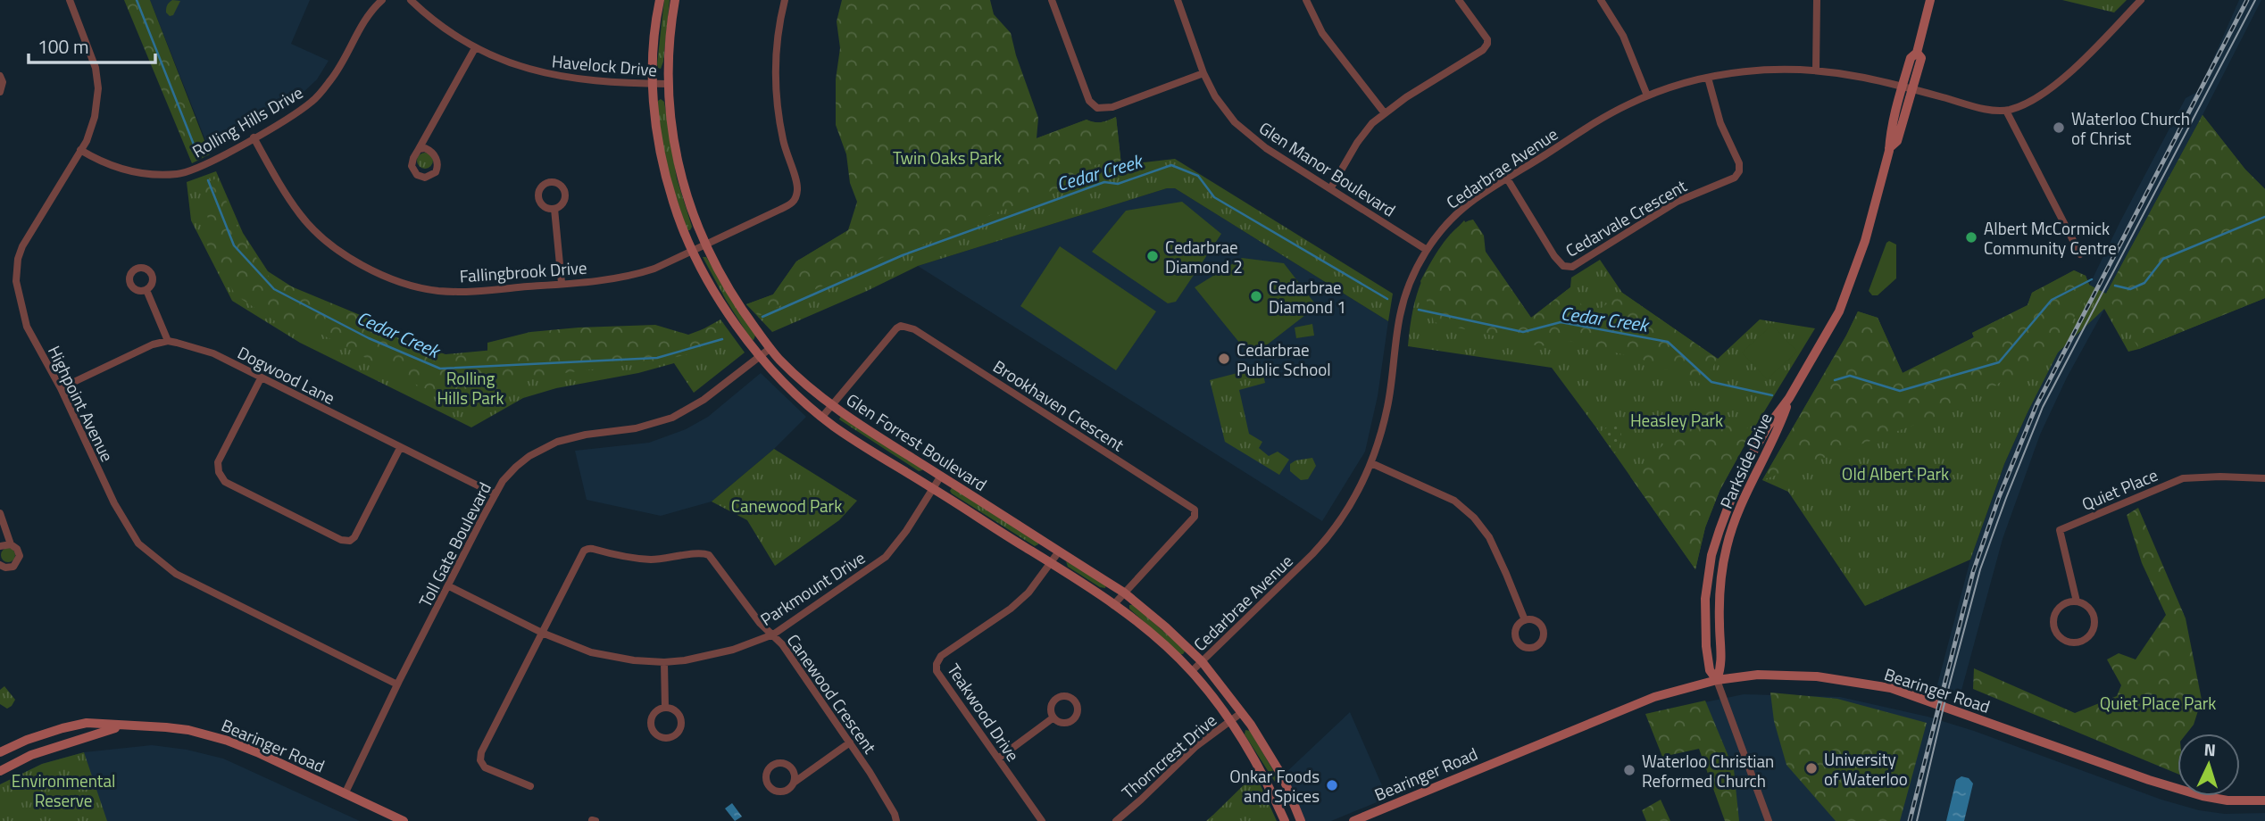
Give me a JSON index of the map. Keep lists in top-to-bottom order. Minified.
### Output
{"streets":{"street":["Havelock Drive","Rolling Hills Drive","Cedarbrae Avenue","Glen Manor Boulevard","Cedarvale Crescent","Fallingbrook Drive","Dogwood Lane","Highpoint Avenue","Brookhaven Crescent","Glen Forrest Boulevard","Parkside Drive","Quiet Place","Toll Gate Boulevard","Parkmount Drive","Bearinger Road","Canewood Crescent","Teakwood Drive","Thorncrest Drive"]},"crossings":[["Havelock Drive","Glen Forrest Boulevard"],["Rolling Hills Drive","Fallingbrook Drive"],["Rolling Hills Drive","Highpoint Avenue"],["Cedarbrae Avenue","Glen Manor Boulevard"],["Cedarbrae Avenue","Cedarvale Crescent"],["Cedarbrae Avenue","Glen Forrest Boulevard"],["Cedarbrae Avenue","Parkside Drive"],["Fallingbrook Drive","Glen Forrest Boulevard"],["Dogwood Lane","Toll Gate Boulevard"],["Highpoint Avenue","Toll Gate Boulevard"],["Brookhaven Crescent","Glen Forrest Boulevard"],["Glen Forrest Boulevard","Toll Gate Boulevard"],["Glen Forrest Boulevard","Parkmount Drive"],["Glen Forrest Boulevard","Teakwood Drive"],["Glen Forrest Boulevard","Thorncrest Drive"],["Parkside Drive","Bearinger Road"],["Toll Gate Boulevard","Parkmount Drive"],["Toll Gate Boulevard","Bearinger Road"],["Parkmount Drive","Canewood Crescent"]],"water":["Cedar Creek"],"parks":["Twin Oaks Park","Rolling Hills Park","Heasley Park","Old Albert Park","Canewood Park","Quiet Place Park","Environmental Reserve"],"places":["Waterloo Church of Christ","Albert McCormick Community Centre","Cedarbrae Diamond 2","Cedarbrae Diamond 1","Cedarbrae Public School","University of Waterloo","Waterloo Christian Reformed Church","Onkar Foods and Spices"],"scale_bar":"100 m","north":"top"}
